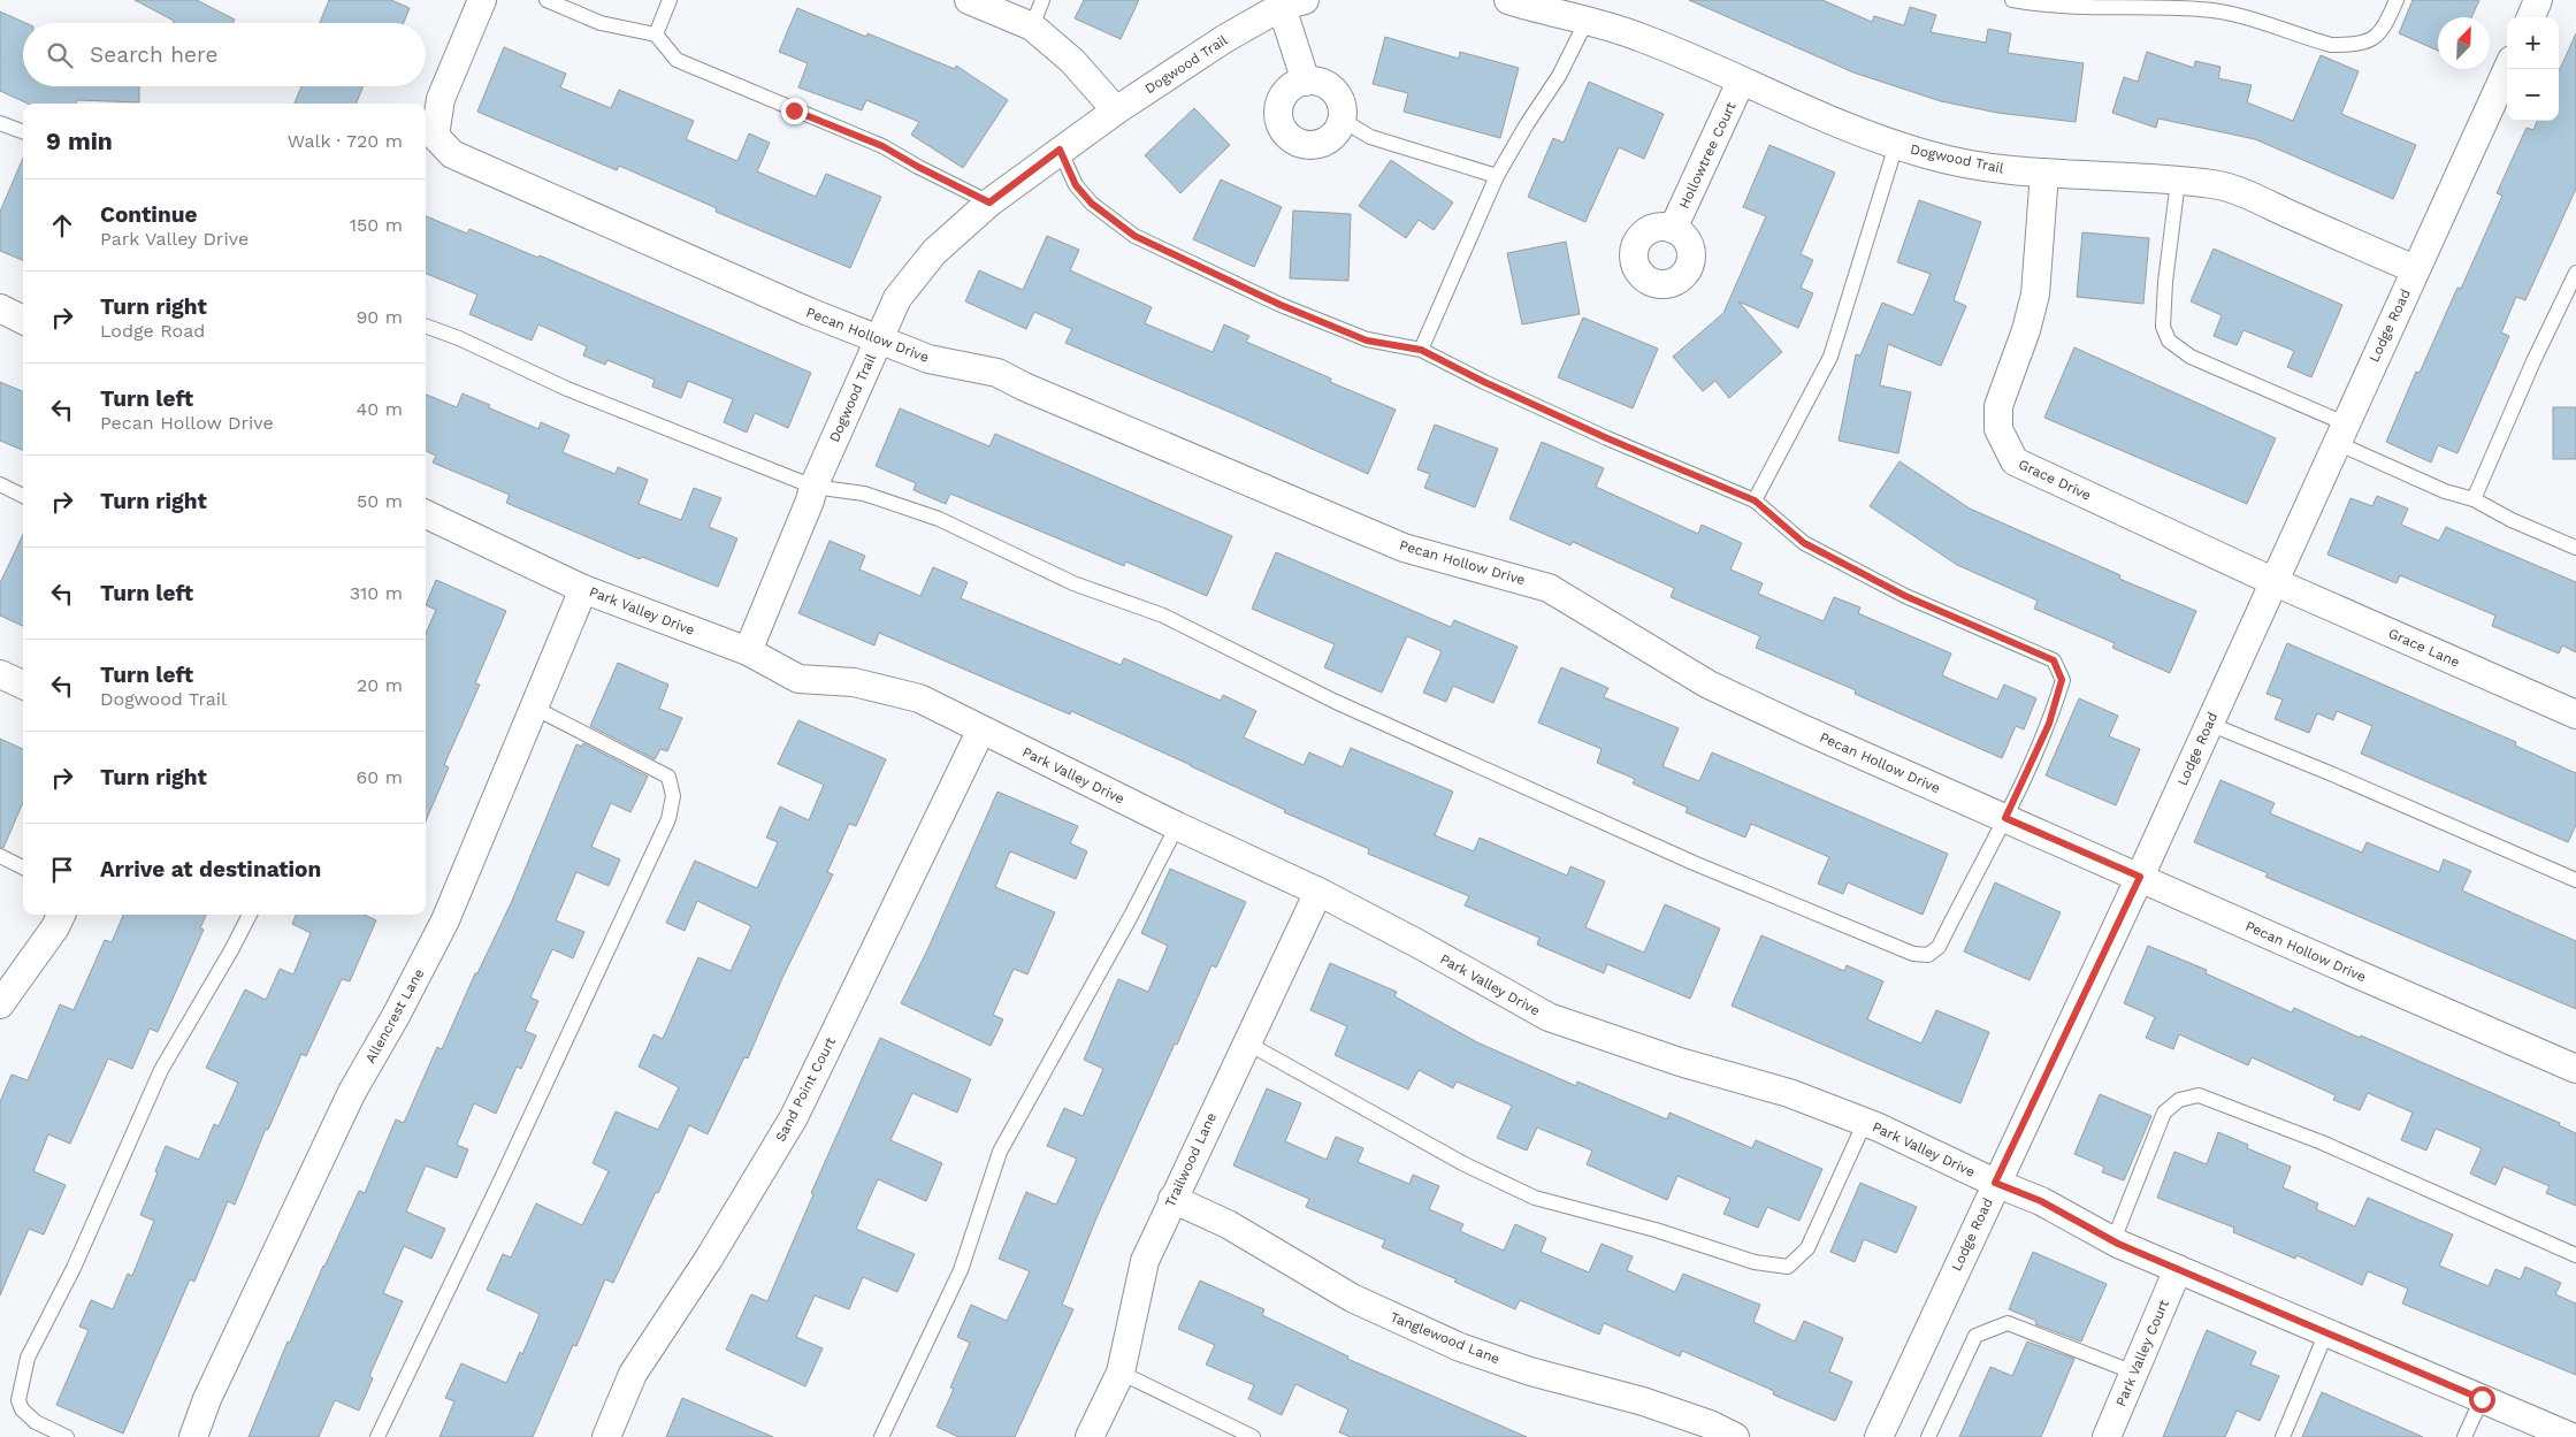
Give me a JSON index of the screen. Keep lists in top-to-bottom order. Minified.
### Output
{"streets":{"street":["Dogwood Trail","Hollowtree Court","Lodge Road","Pecan Hollow Drive","Grace Drive","Park Valley Drive","Grace Lane","Allencrest Lane","Sand Point Court","Trailwood Lane","Tanglewood Lane","Park Valley Court"]},"crossings":[["Dogwood Trail","Hollowtree Court"],["Dogwood Trail","Lodge Road"],["Dogwood Trail","Pecan Hollow Drive"],["Dogwood Trail","Grace Drive"],["Dogwood Trail","Park Valley Drive"],["Lodge Road","Pecan Hollow Drive"],["Lodge Road","Grace Drive"],["Lodge Road","Park Valley Drive"],["Lodge Road","Grace Lane"],["Grace Drive","Grace Lane"],["Park Valley Drive","Allencrest Lane"],["Park Valley Drive","Sand Point Court"],["Park Valley Drive","Trailwood Lane"],["Park Valley Drive","Park Valley Court"],["Trailwood Lane","Tanglewood Lane"]],"north":"top right","page":{"map_buttons":["+","−"],"search":"Search here","heading":["9 min","Walk · 720 m"],"list":[["Continue","Park Valley Drive","150 m"],["Turn right","Lodge Road","90 m"],["Turn left","Pecan Hollow Drive","40 m"],["Turn right","50 m"],["Turn left","310 m"],["Turn left","Dogwood Trail","20 m"],["Turn right","60 m"],"Arrive at destination"]}}
